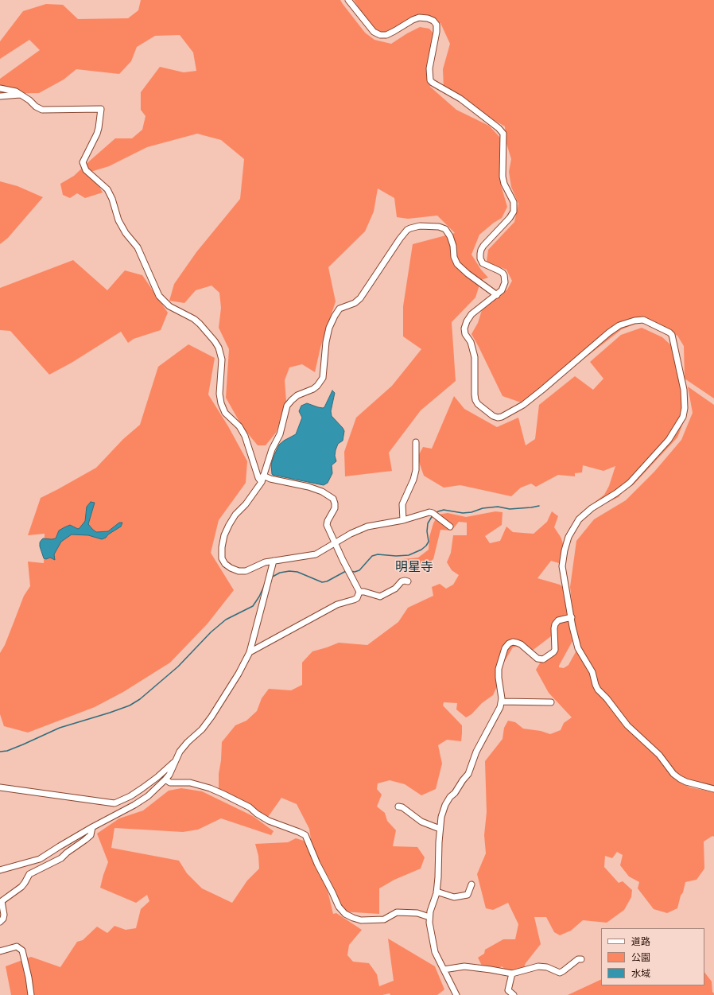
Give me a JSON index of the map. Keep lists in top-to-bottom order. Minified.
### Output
{"districts":["明星寺"],"legend":["道路","公園","水域"]}
